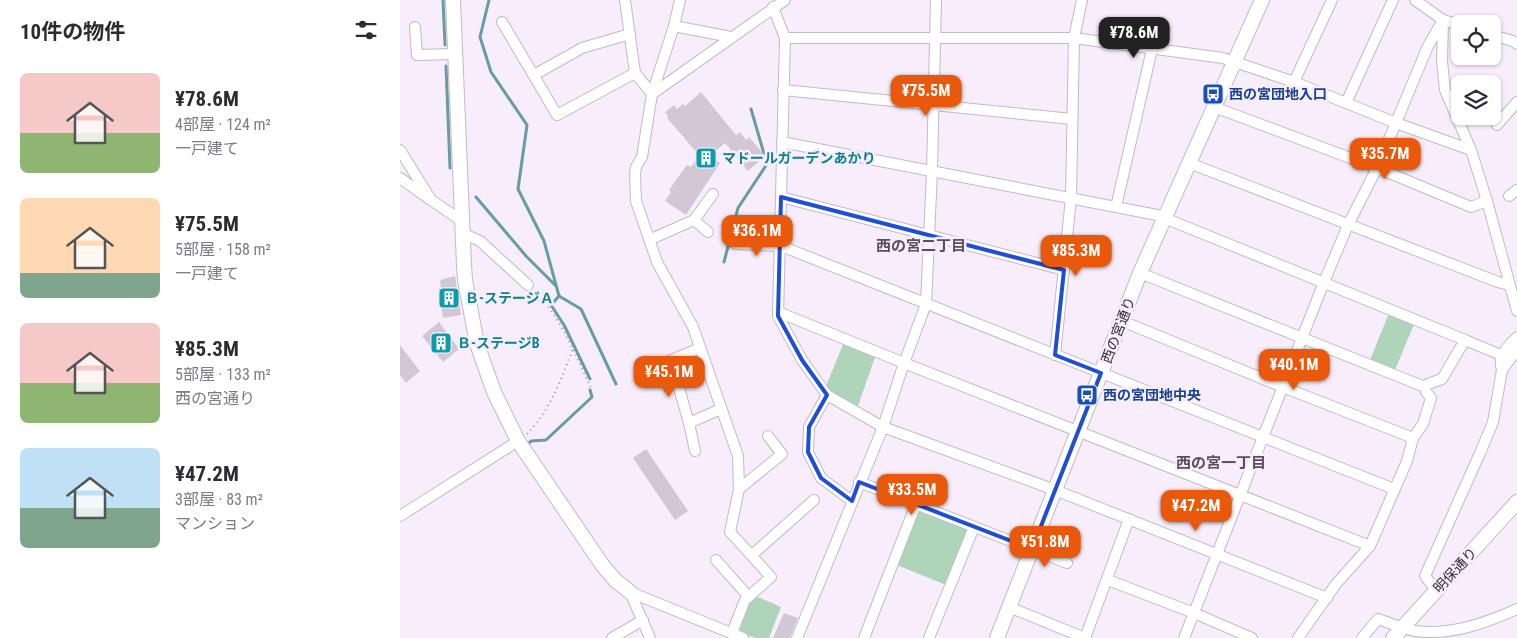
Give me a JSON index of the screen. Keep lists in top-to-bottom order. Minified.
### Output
{"streets":{"street":["西の宮通り","明保通り"]},"districts":["西の宮二丁目","西の宮一丁目"],"places":{"bus stop":["西の宮団地入口","西の宮団地中央"],"building":["マドールガーデンあかり","Ｂ‐ステージＡ","Ｂ‐ステージB"]},"page":{"heading":"10件の物件","price":["¥78.6M","¥75.5M","¥35.7M","¥36.1M","¥85.3M","¥40.1M","¥45.1M","¥33.5M","¥47.2M","¥51.8M"],"list":[{"name":"¥78.6M","note":"4部屋 · 124 m² · 一戸建て"},{"name":"¥75.5M","note":"5部屋 · 158 m² · 一戸建て"},{"name":"¥85.3M","note":"5部屋 · 133 m² · 西の宮通り"},{"name":"¥47.2M","note":"3部屋 · 83 m² · マンション"}]}}
